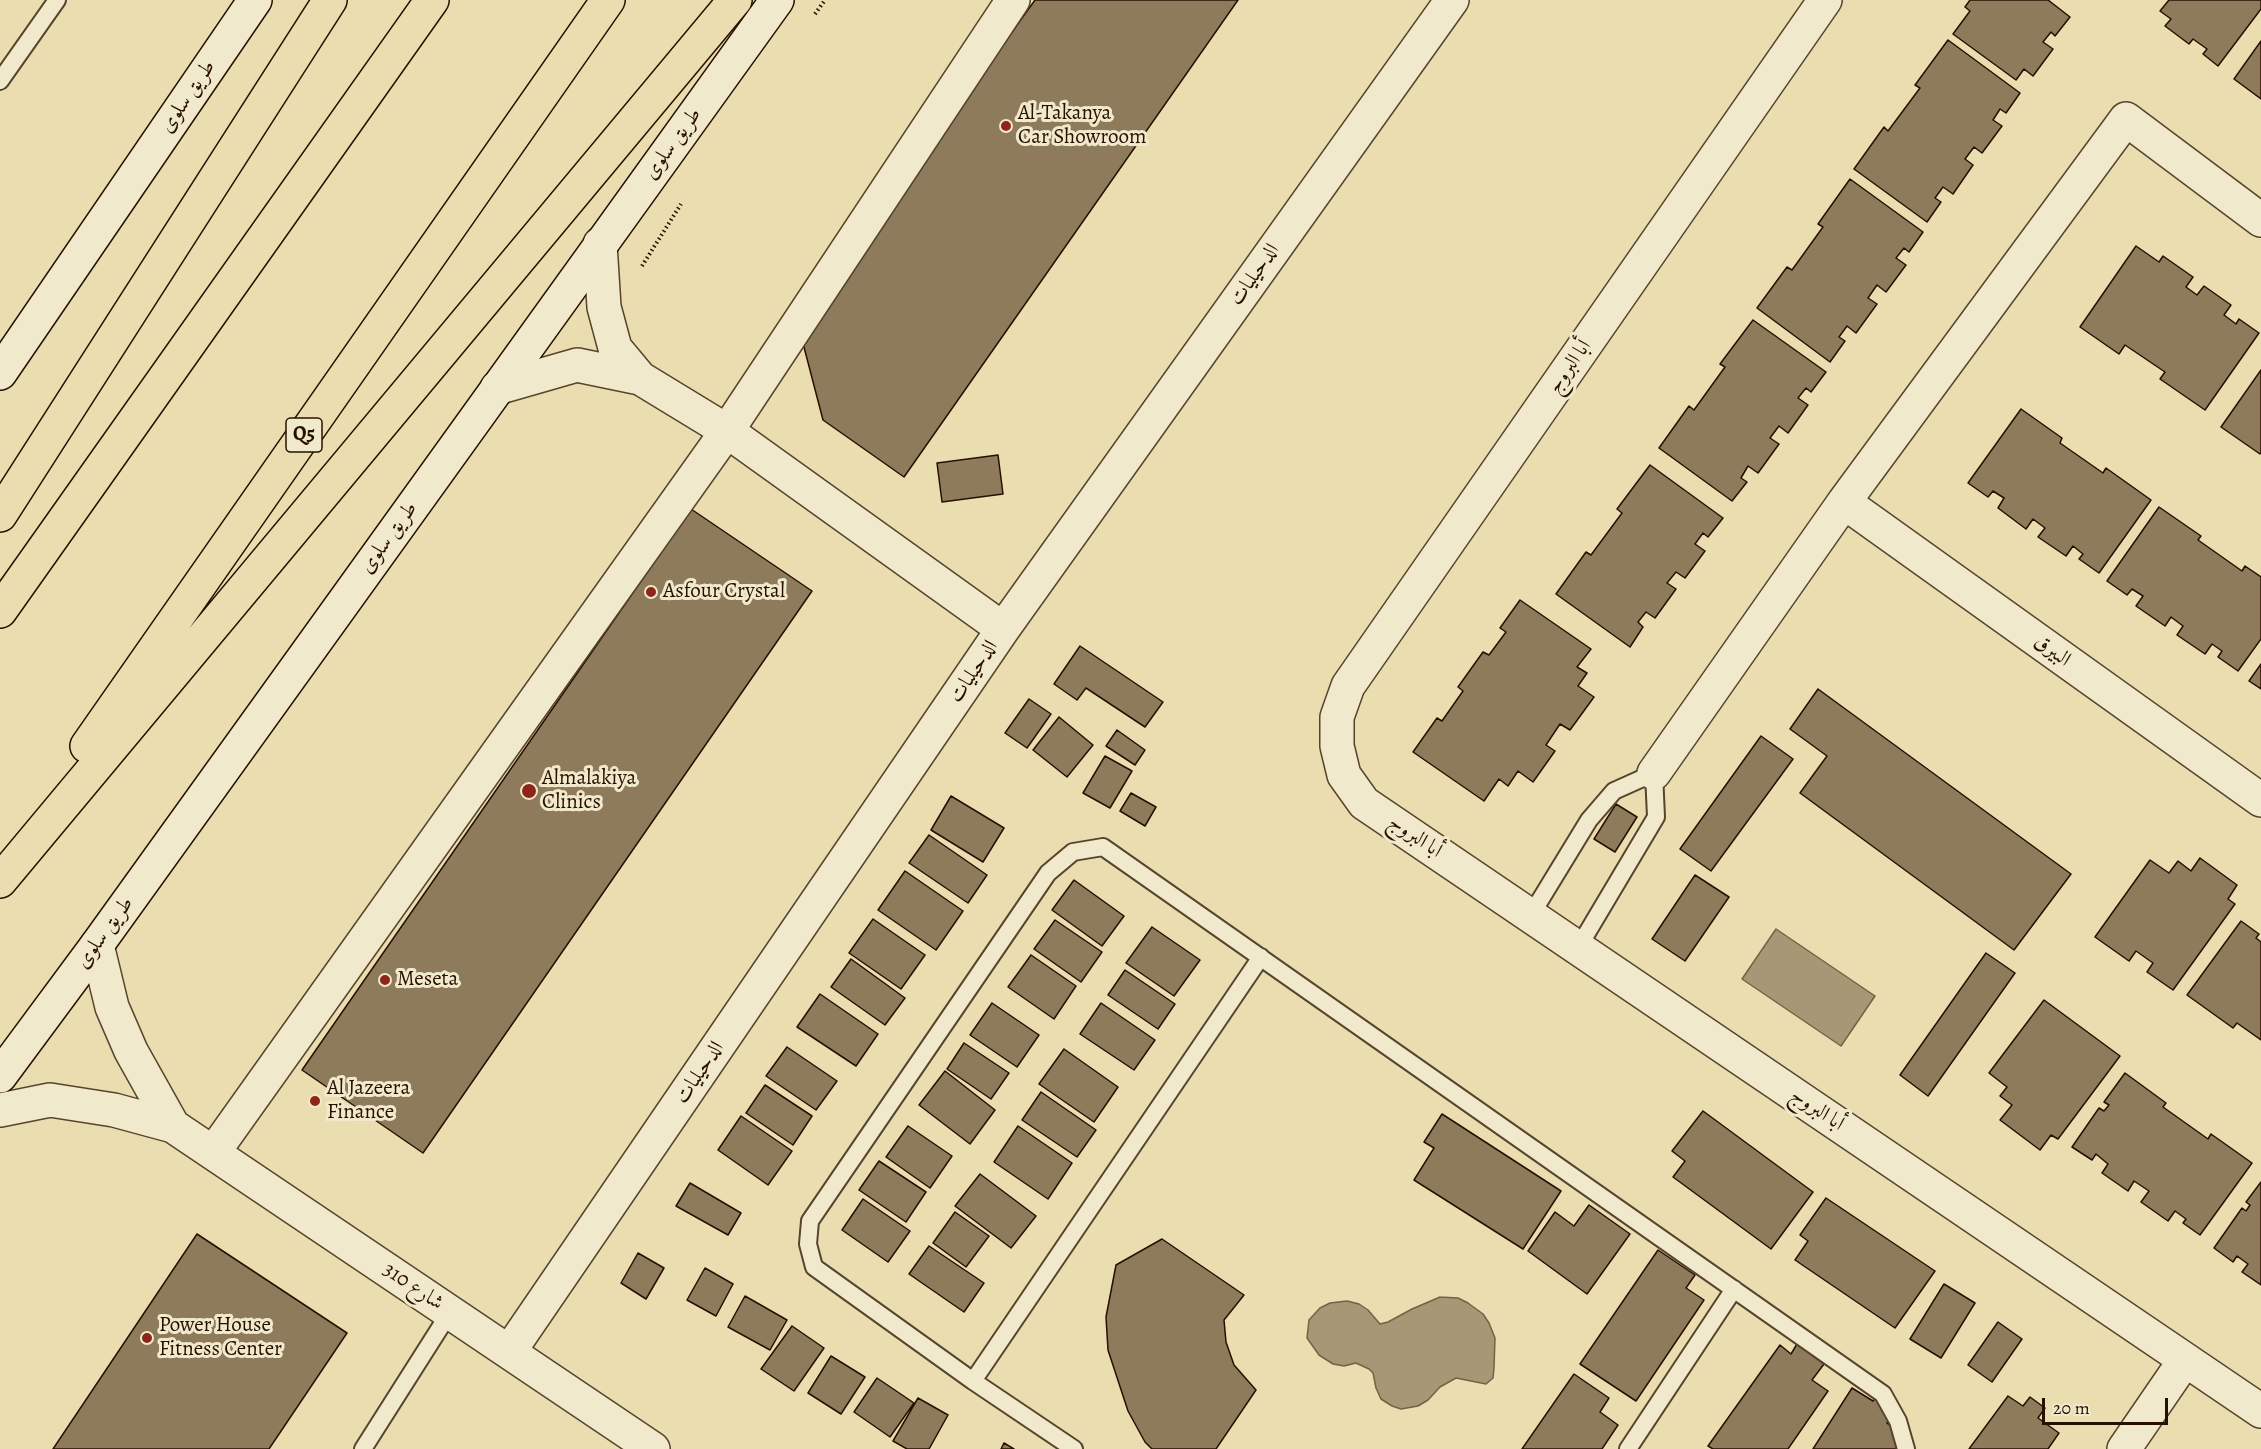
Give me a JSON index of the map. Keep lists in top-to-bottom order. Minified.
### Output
{"streets":{"highway":["Q5"],"street":["طريق سلوى","الدحيليات","أبا البروج","البيرق","شارع 310"]},"crossings":[["طريق سلوى","شارع 310"],["الدحيليات","شارع 310"]],"places":["Al-Takanya Car Showroom","Asfour Crystal","Almalakiya Clinics","Meseta","Al Jazeera Finance","Power House Fitness Center"],"scale_bar":"20 m"}
